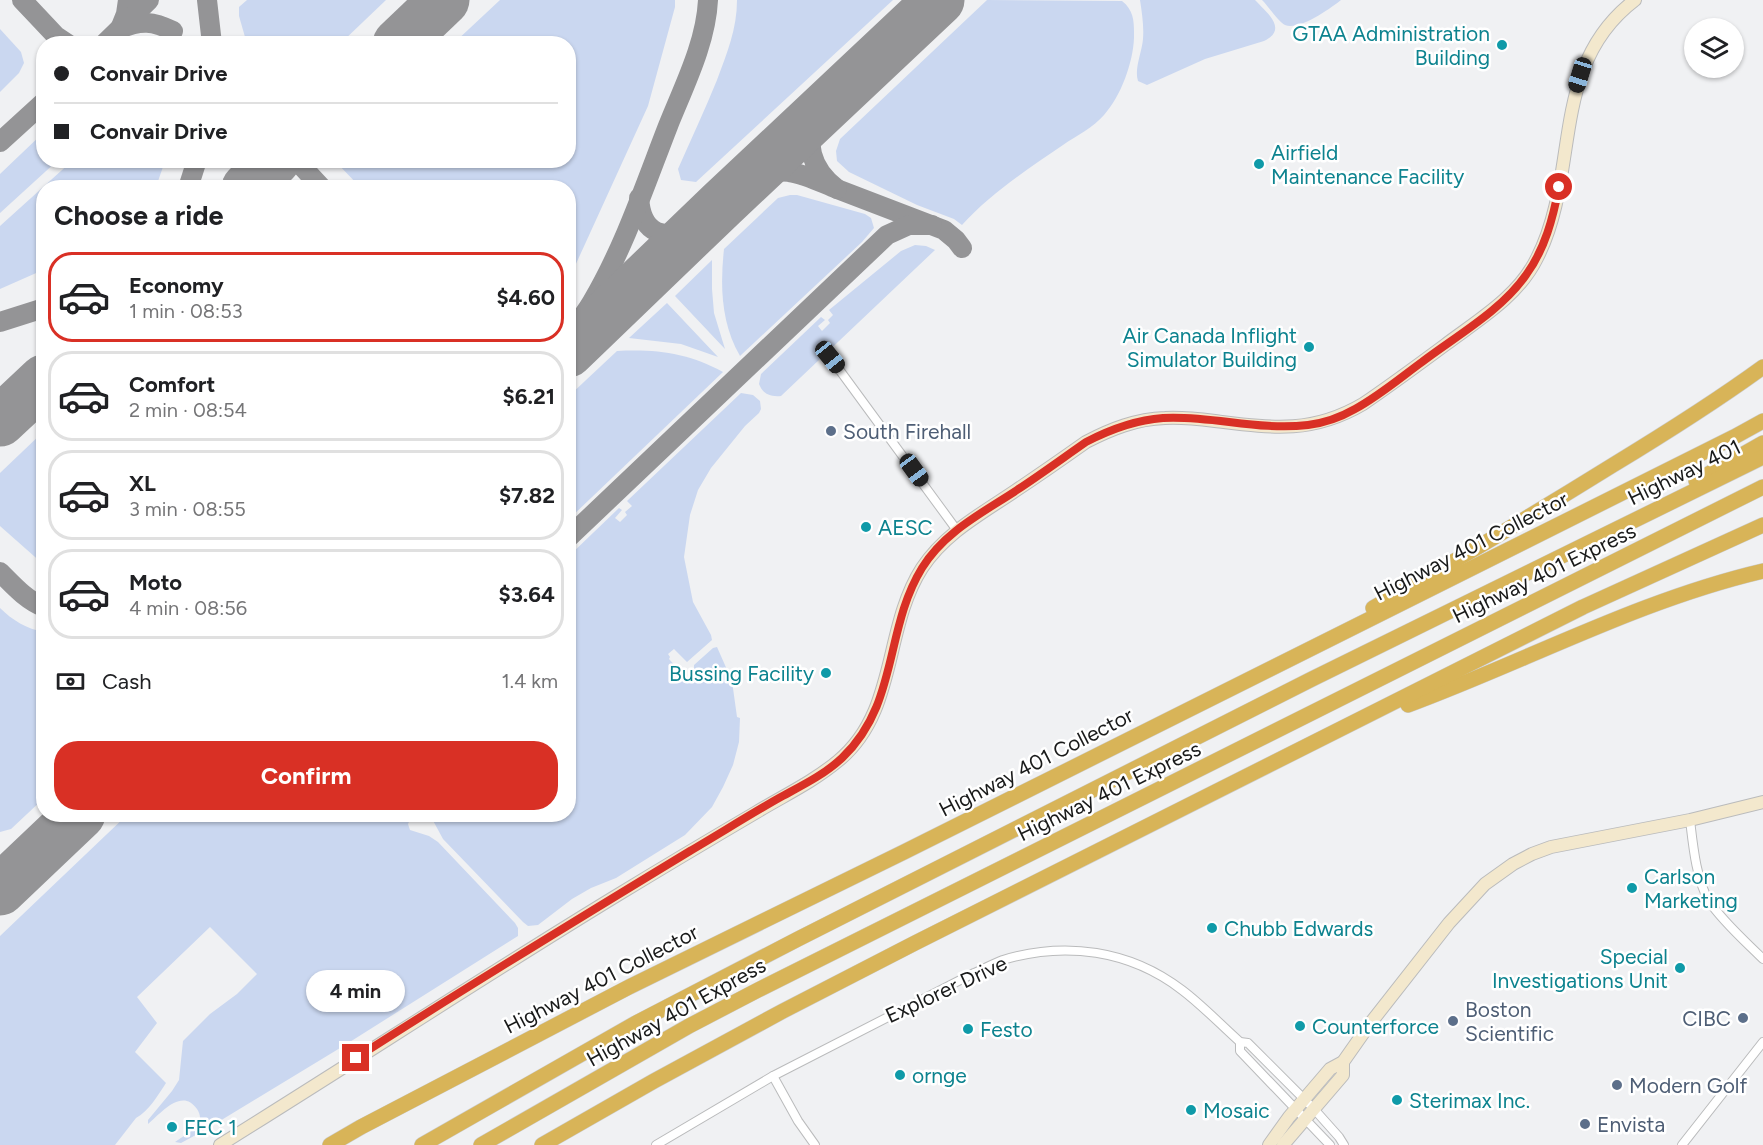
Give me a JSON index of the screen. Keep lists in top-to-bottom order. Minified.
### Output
{"streets":{"highway":["Highway 401","Highway 401 Collector","Highway 401 Express"],"street":["Explorer Drive"]},"crossings":[["Highway 401","Highway 401 Express"]],"places":["GTAA Administration Building","Airfield Maintenance Facility","Air Canada Inflight Simulator Building","South Firehall","AESC","Bussing Facility","Carlson Marketing","Chubb Edwards","Special Investigations Unit","CIBC","Boston Scientific","Counterforce","Festo","ornge","Modern Golf","Sterimax Inc.","Mosaic","Envista","FEC 1"],"page":{"banner":["Convair Drive","Convair Drive"],"heading":"Choose a ride","list":[{"name":"Economy","note":"1 min · 08:53","value":"$4.60"},{"name":"Comfort","note":"2 min · 08:54","value":"$6.21"},{"name":"XL","note":"3 min · 08:55","value":"$7.82"},{"name":"Moto","note":"4 min · 08:56","value":"$3.64"}],"pay":["Cash","1.4 km"],"buttons":"Confirm","bubble":"4 min"}}
